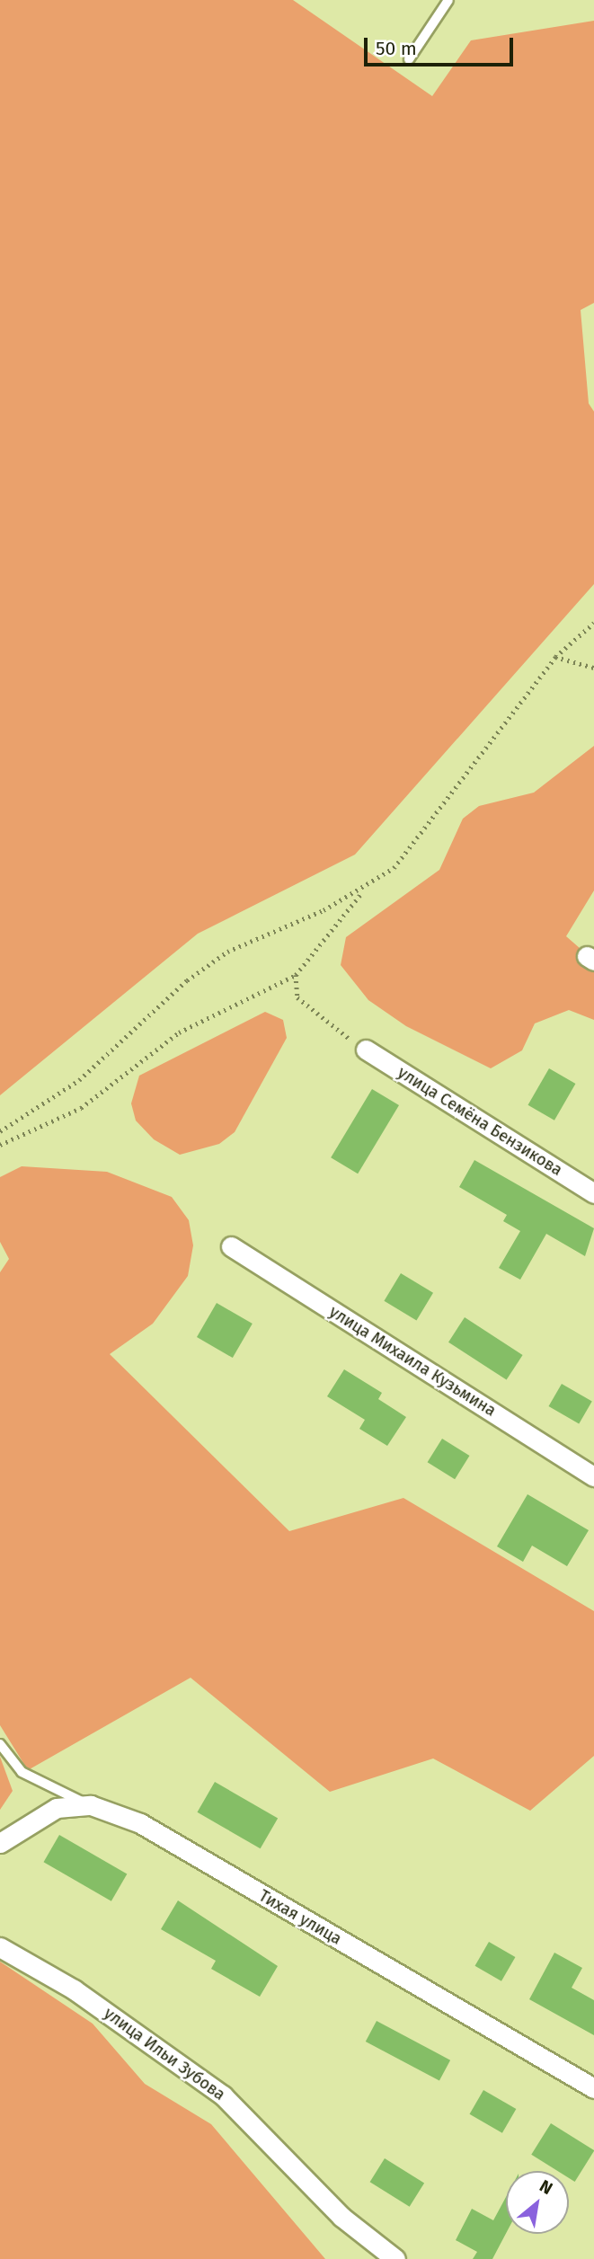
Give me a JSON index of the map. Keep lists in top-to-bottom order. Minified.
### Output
{"streets":{"street":["улица Семёна Бензикова","улица Михаила Кузьмина","Тихая улица","улица Ильи Зубова"]},"scale_bar":"50 m","north":"top right"}
